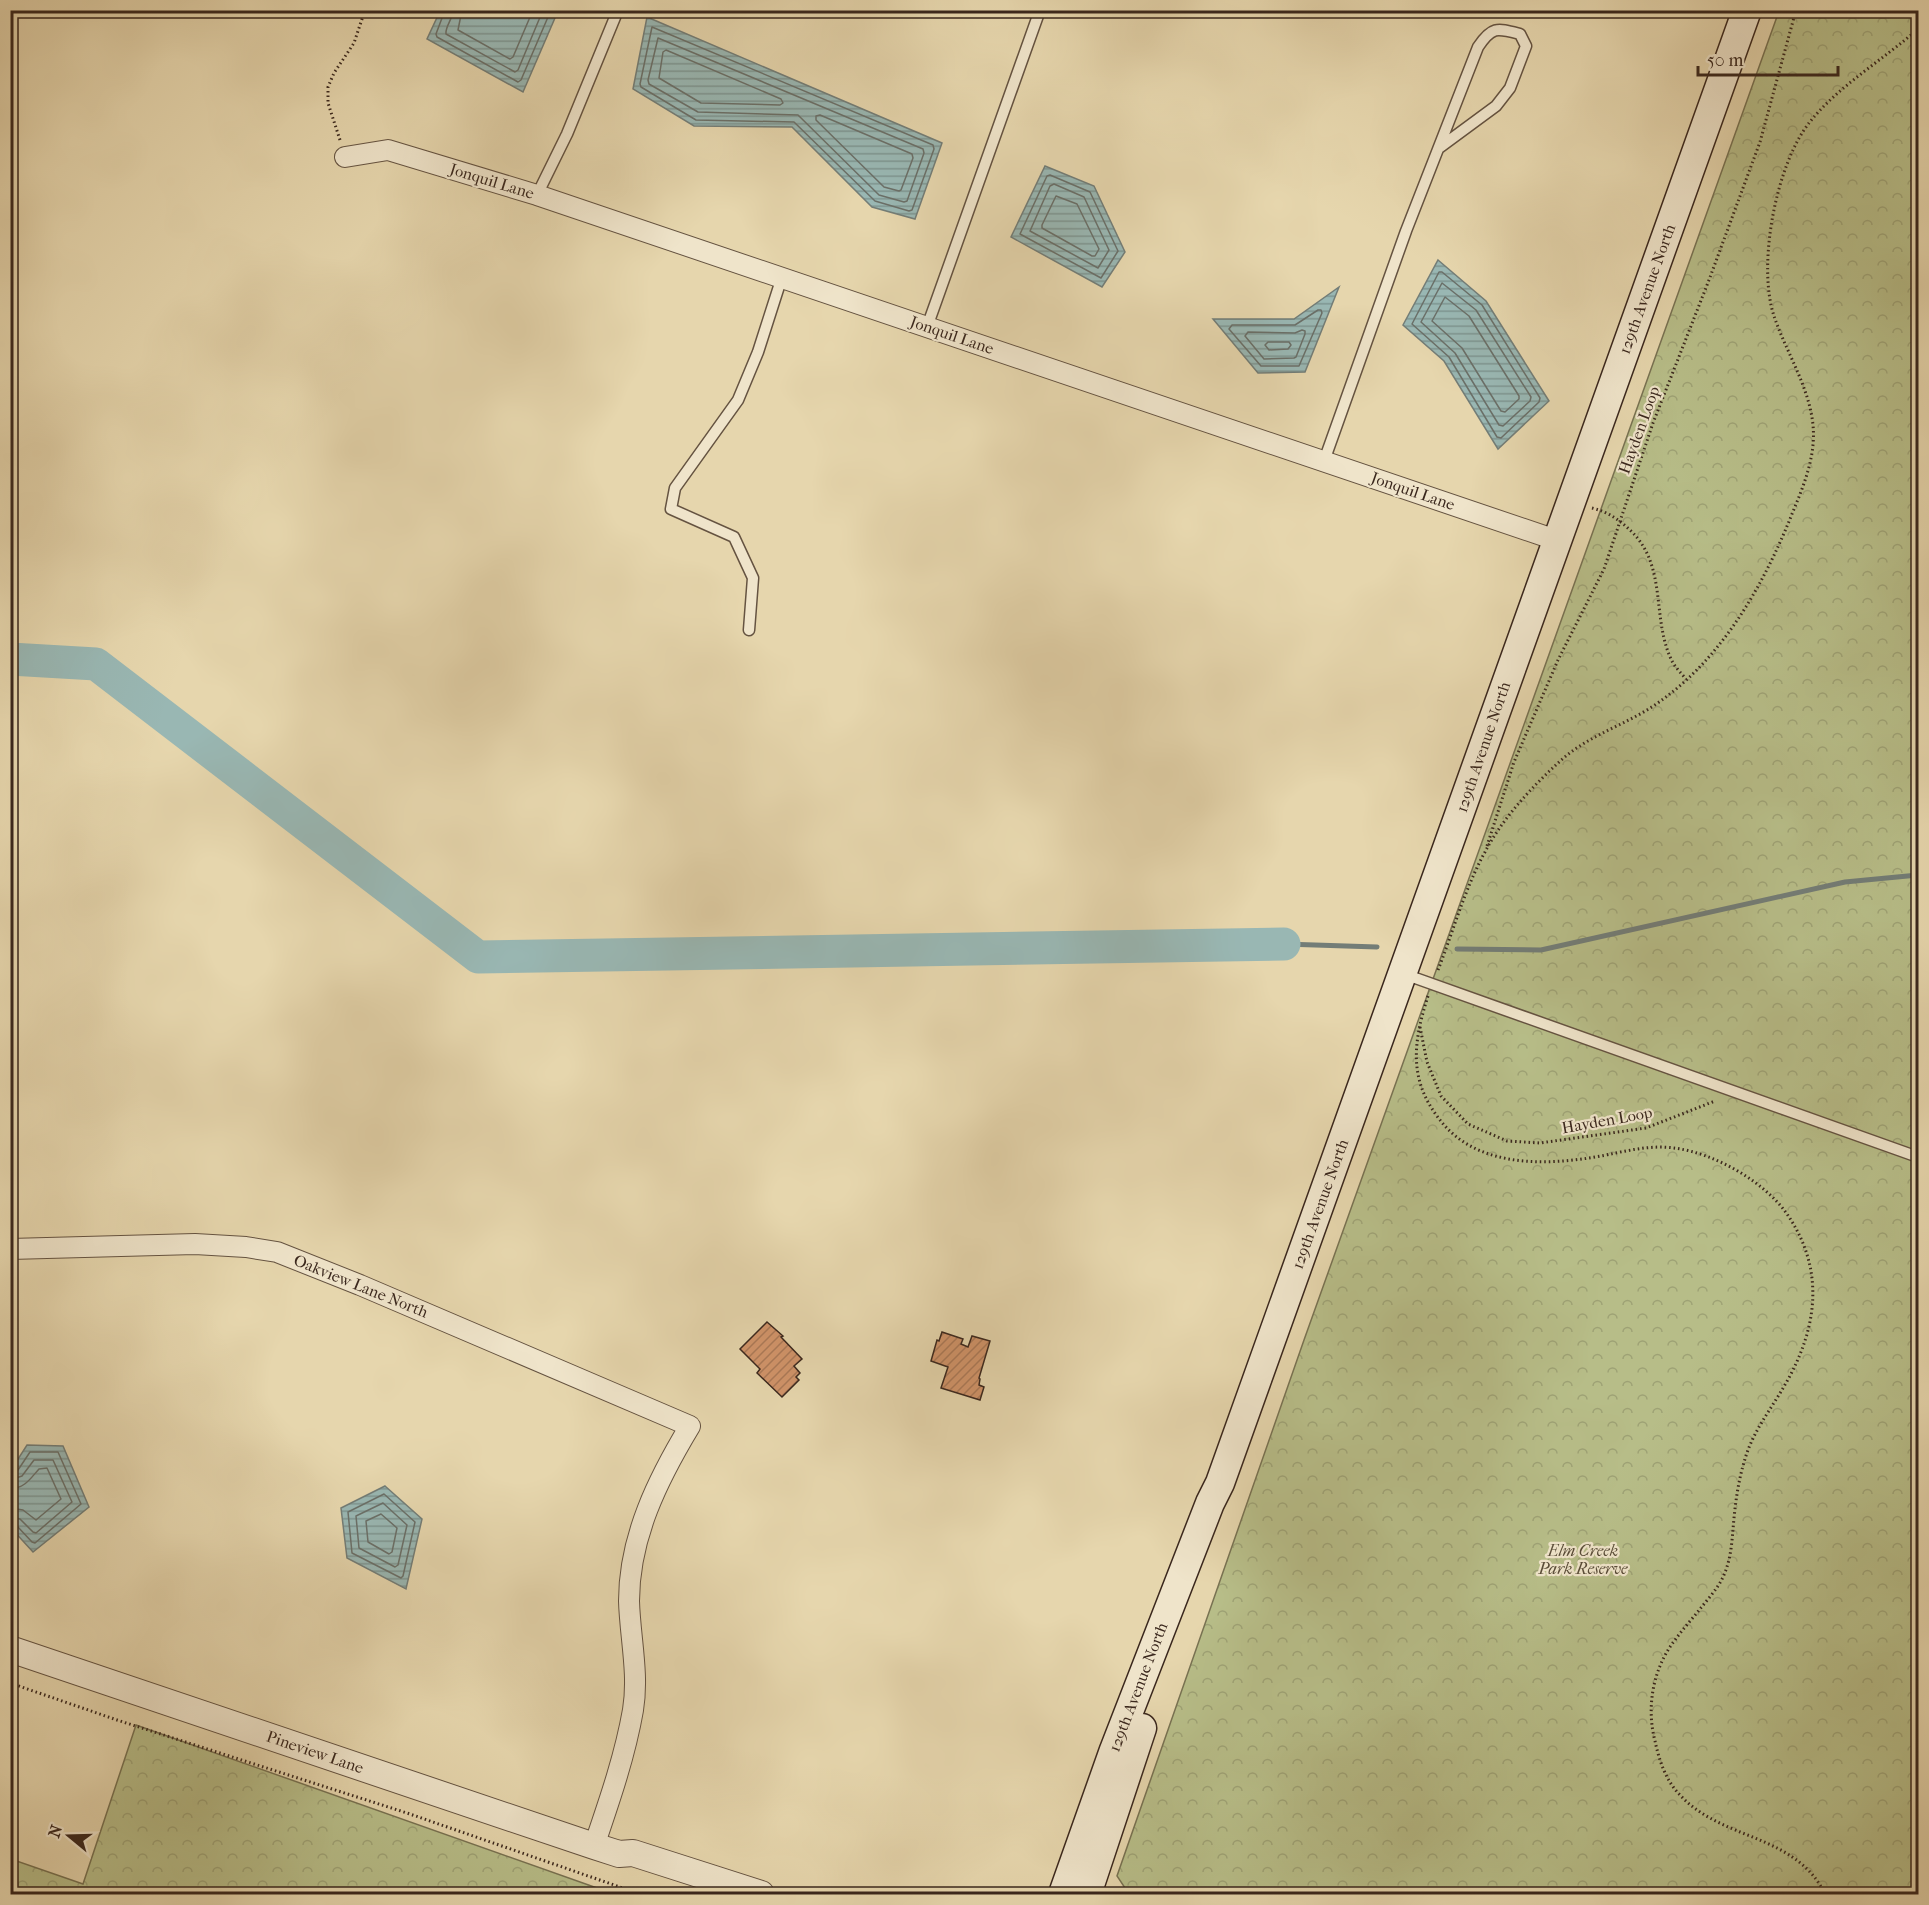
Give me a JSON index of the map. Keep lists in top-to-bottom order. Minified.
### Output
{"streets":{"main road":["129th Avenue North"],"street":["Jonquil Lane","Oakview Lane North","Pineview Lane"],"path":["Hayden Loop"]},"crossings":[["Jonquil Lane","129th Avenue North"],["Oakview Lane North","Pineview Lane"]],"parks":["Elm Creek Park Reserve"],"scale_bar":"50 m","north":"left"}
